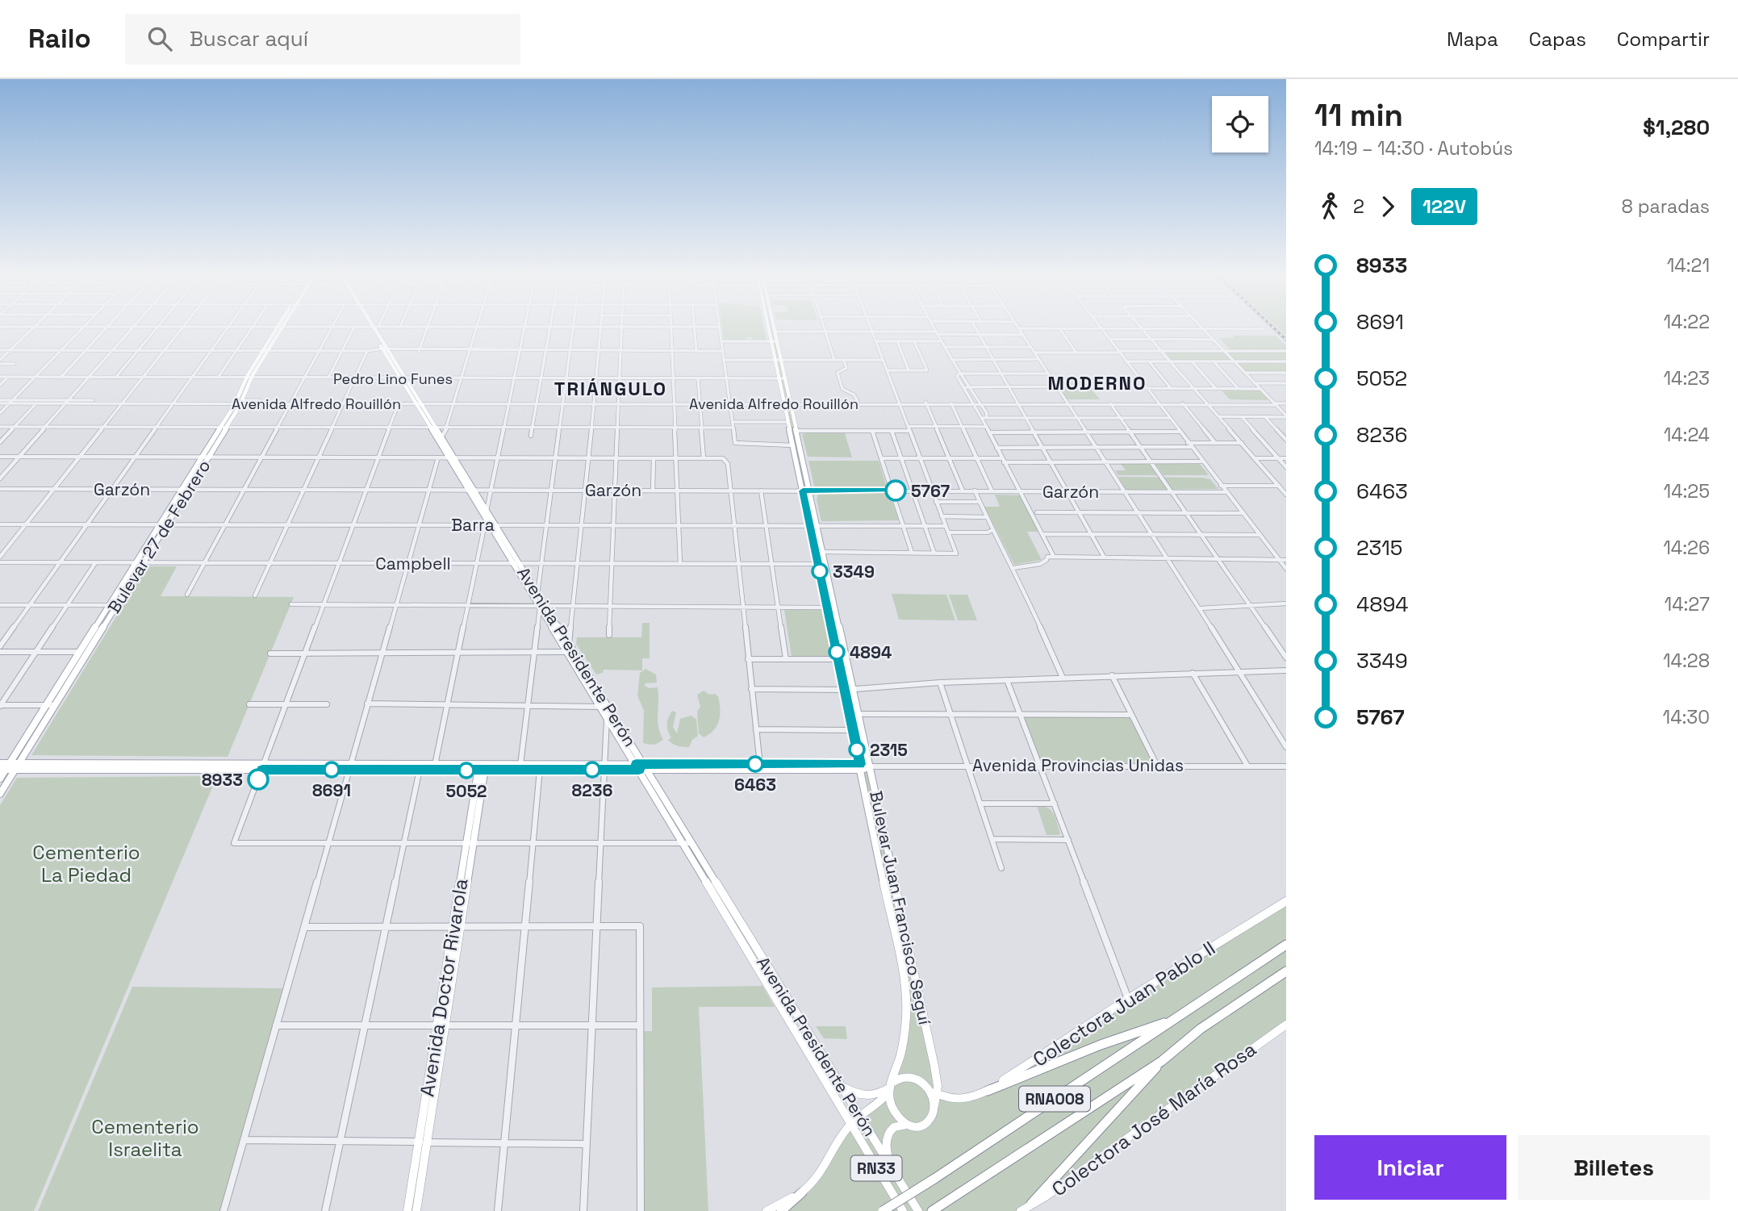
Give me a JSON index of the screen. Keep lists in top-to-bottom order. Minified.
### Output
{"streets":{"highway":["RNA008"],"main road":["Bulevar 27 de Febrero","Avenida Presidente Perón","Avenida Provincias Unidas","Bulevar Juan Francisco Seguí","Avenida Doctor Rivarola","Colectora Juan Pablo II","Colectora José María Rosa","RN33"],"street":["Pedro Lino Funes","Avenida Alfredo Rouillón","Garzón","Barra","Campbell"]},"crossings":[["Pedro Lino Funes","Bulevar 27 de Febrero"],["Pedro Lino Funes","Avenida Presidente Perón"],["Pedro Lino Funes","Bulevar Juan Francisco Seguí"],["Avenida Alfredo Rouillón","Bulevar 27 de Febrero"],["Avenida Alfredo Rouillón","Avenida Presidente Perón"],["Avenida Alfredo Rouillón","Bulevar Juan Francisco Seguí"],["Garzón","Bulevar 27 de Febrero"],["Garzón","Avenida Presidente Perón"],["Garzón","Bulevar Juan Francisco Seguí"],["Barra","Bulevar 27 de Febrero"],["Barra","Avenida Presidente Perón"],["Barra","Bulevar Juan Francisco Seguí"],["Bulevar 27 de Febrero","Campbell"],["Bulevar 27 de Febrero","Avenida Provincias Unidas"],["Campbell","Avenida Presidente Perón"],["Campbell","Bulevar Juan Francisco Seguí"],["Avenida Presidente Perón","Avenida Provincias Unidas"],["Avenida Provincias Unidas","Bulevar Juan Francisco Seguí"],["Avenida Provincias Unidas","Avenida Doctor Rivarola"],["Bulevar Juan Francisco Seguí","Colectora Juan Pablo II"],["Colectora Juan Pablo II","RNA008"]],"districts":["MODERNO","TRIÁNGULO"],"parks":["Cementerio La Piedad","Cementerio Israelita"],"places":["5767","3349","4894","2315","6463","8691","8236","5052","8933"],"lines":["bus line 122V"],"page":{"header":"Railo","search":"Buscar aquí","nav":["Mapa","Capas","Compartir"],"heading":["11 min","14:19 – 14:30 · Autobús","$1,280"],"legs":["2","122V","8 paradas"],"list":[{"name":"8933","value":"14:21"},{"name":"8691","value":"14:22"},{"name":"5052","value":"14:23"},{"name":"8236","value":"14:24"},{"name":"6463","value":"14:25"},{"name":"2315","value":"14:26"},{"name":"4894","value":"14:27"},{"name":"3349","value":"14:28"},{"name":"5767","value":"14:30"}],"buttons":["Iniciar","Billetes"]}}
